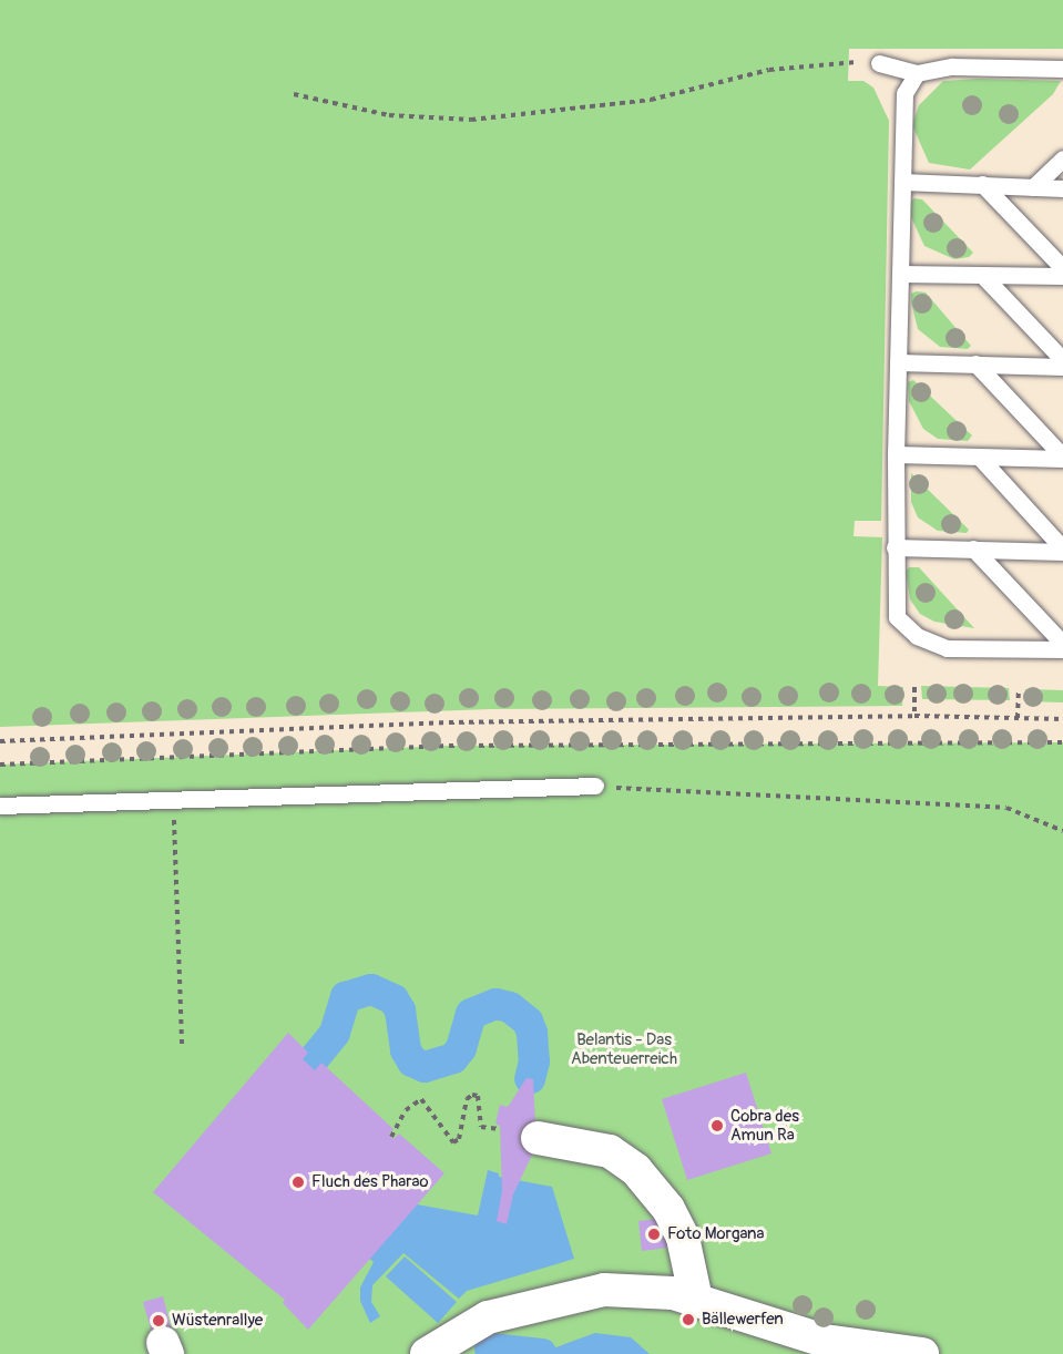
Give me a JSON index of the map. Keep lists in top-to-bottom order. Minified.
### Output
{"parks":["Belantis - Das Abenteuerreich"],"places":["Cobra des Amun Ra","Fluch des Pharao","Foto Morgana","Bällewerfen","Wüstenrallye"]}
